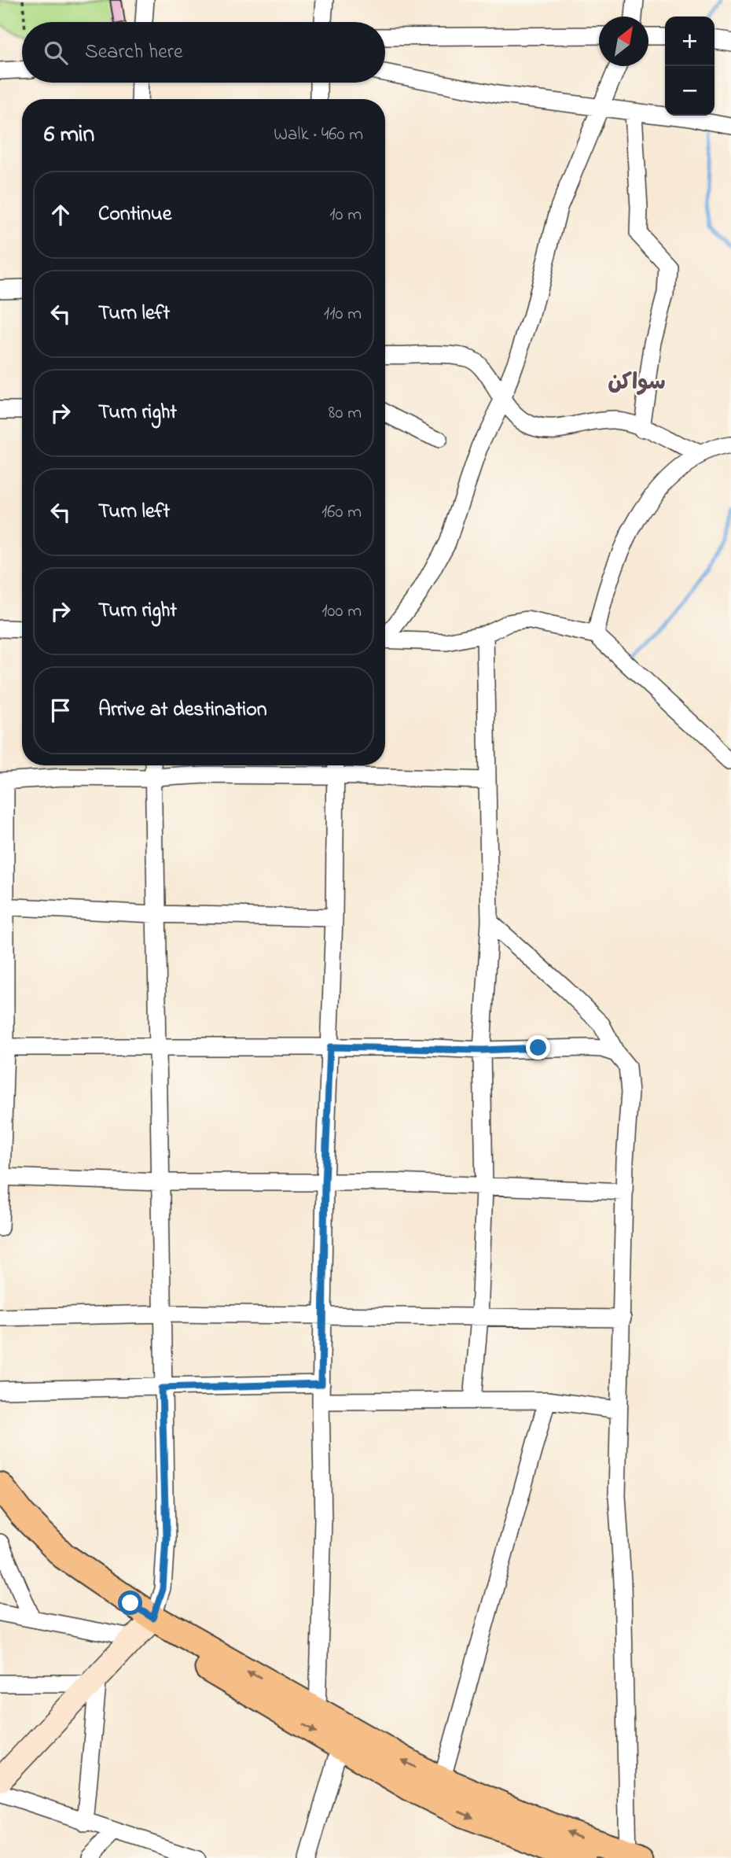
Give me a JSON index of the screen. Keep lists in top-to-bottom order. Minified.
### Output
{"districts":["سواكن"],"north":"top right","page":{"map_buttons":["+","−"],"search":"Search here","heading":["6 min","Walk · 460 m"],"list":[["Continue","10 m"],["Turn left","110 m"],["Turn right","80 m"],["Turn left","160 m"],["Turn right","100 m"],"Arrive at destination"]}}
